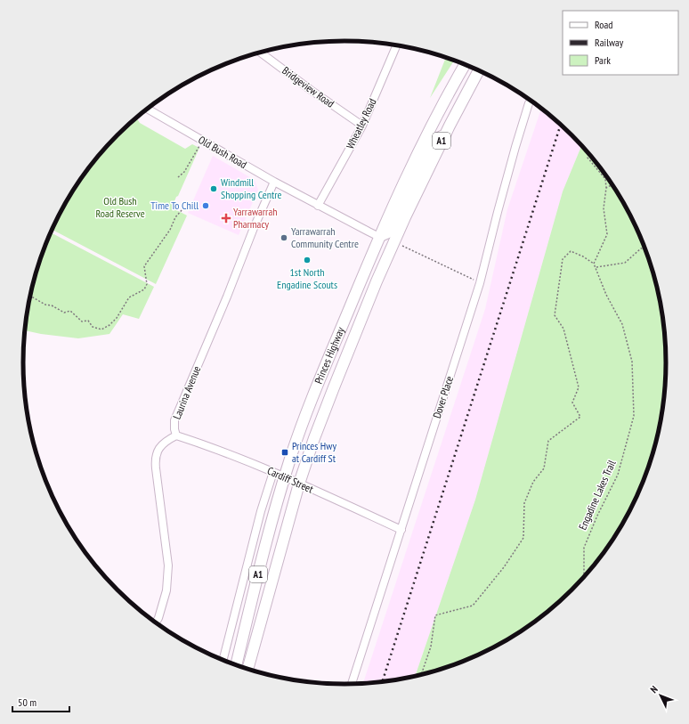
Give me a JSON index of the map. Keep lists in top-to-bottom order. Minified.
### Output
{"streets":{"highway":["A1","Princes Highway"],"street":["Bridgeview Road","Wheatley Road","Old Bush Road","Laurina Avenue","Dover Place","Cardiff Street"],"path":["Engadine Lakes Trail"]},"crossings":[["Bridgeview Road","Wheatley Road"],["Wheatley Road","Old Bush Road"],["Old Bush Road","Princes Highway"],["Old Bush Road","Laurina Avenue"],["Princes Highway","Cardiff Street"],["Laurina Avenue","Cardiff Street"],["Dover Place","Cardiff Street"]],"parks":["Old Bush Road Reserve"],"places":{"other":["Windmill Shopping Centre","Time To Chill","Yarrawarrah Community Centre","1st North Engadine Scouts"],"health":["Yarrawarrah Pharmacy"],"transit":["Princes Hwy at Cardiff St"]},"legend":["Road","Railway","Park"],"scale_bar":"50 m","north":"top left"}
